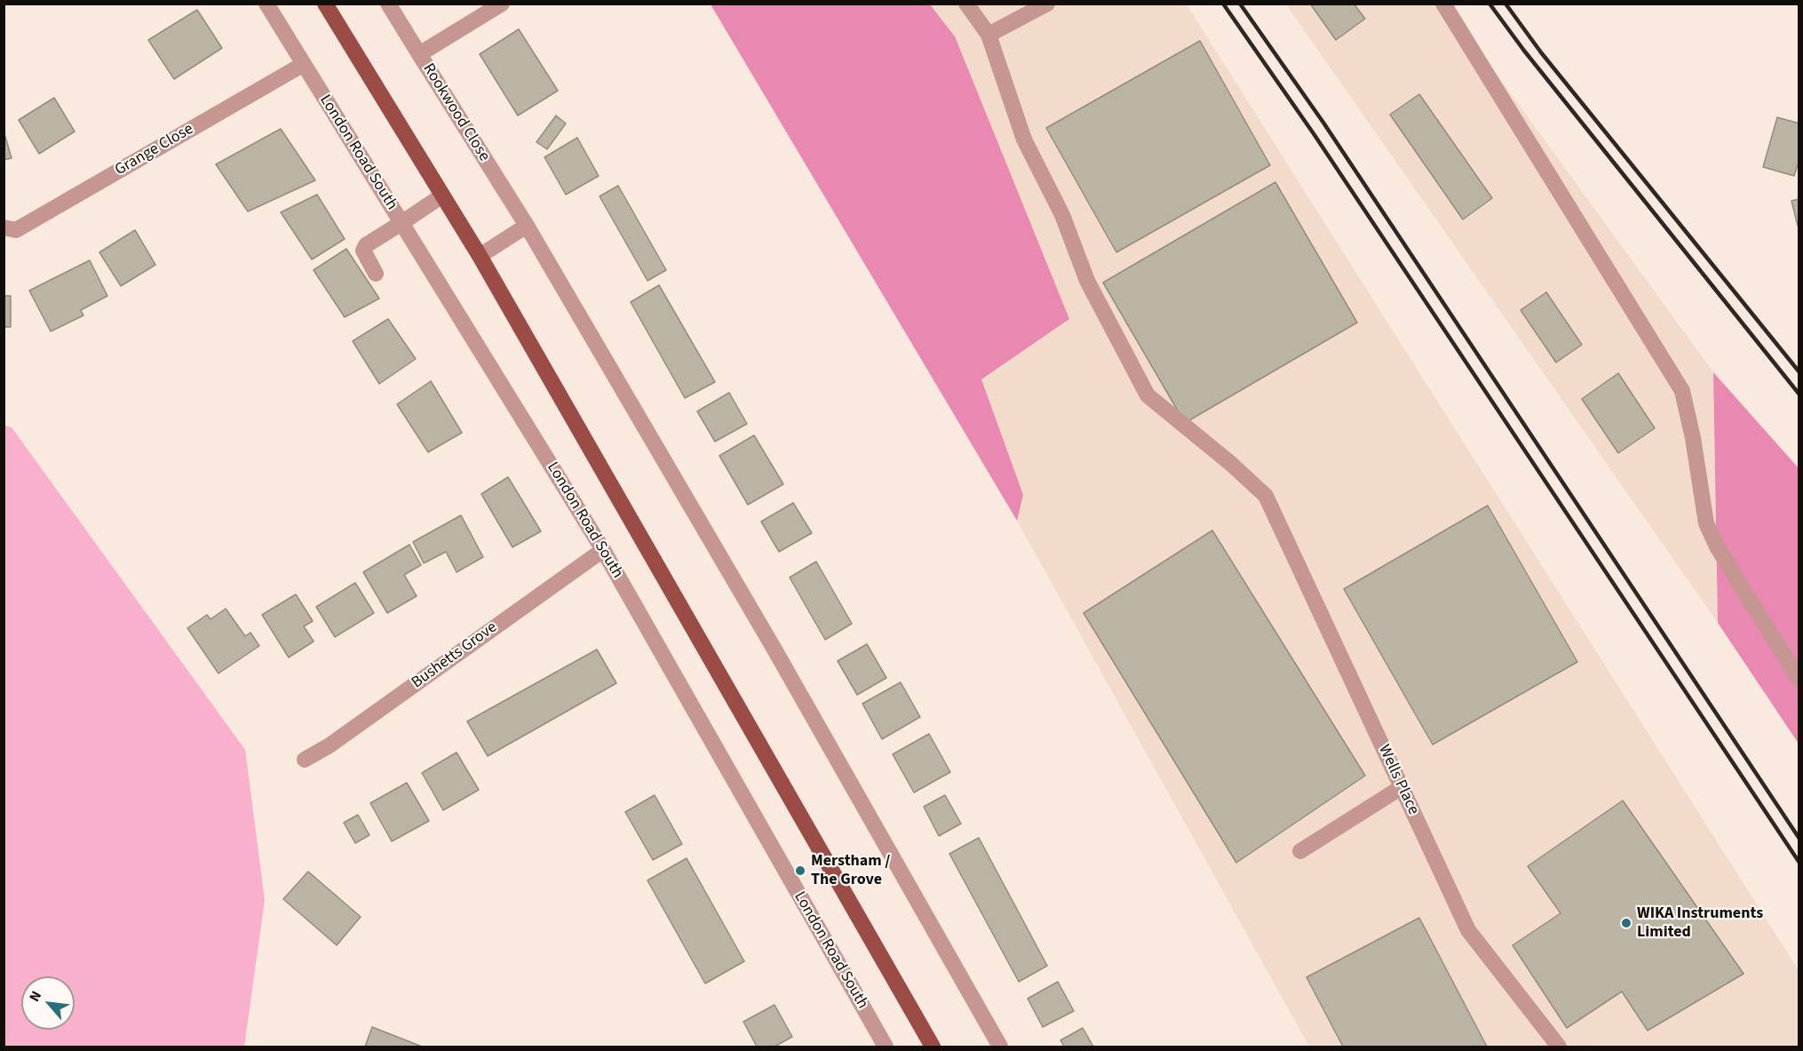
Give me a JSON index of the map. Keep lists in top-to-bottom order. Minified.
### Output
{"streets":{"street":["Rookwood Close","Grange Close","London Road South","Bushetts Grove","Wells Place"]},"crossings":[["Grange Close","London Road South"],["London Road South","Bushetts Grove"]],"places":["Merstham / The Grove","WIKA Instruments Limited"],"north":"top left"}
